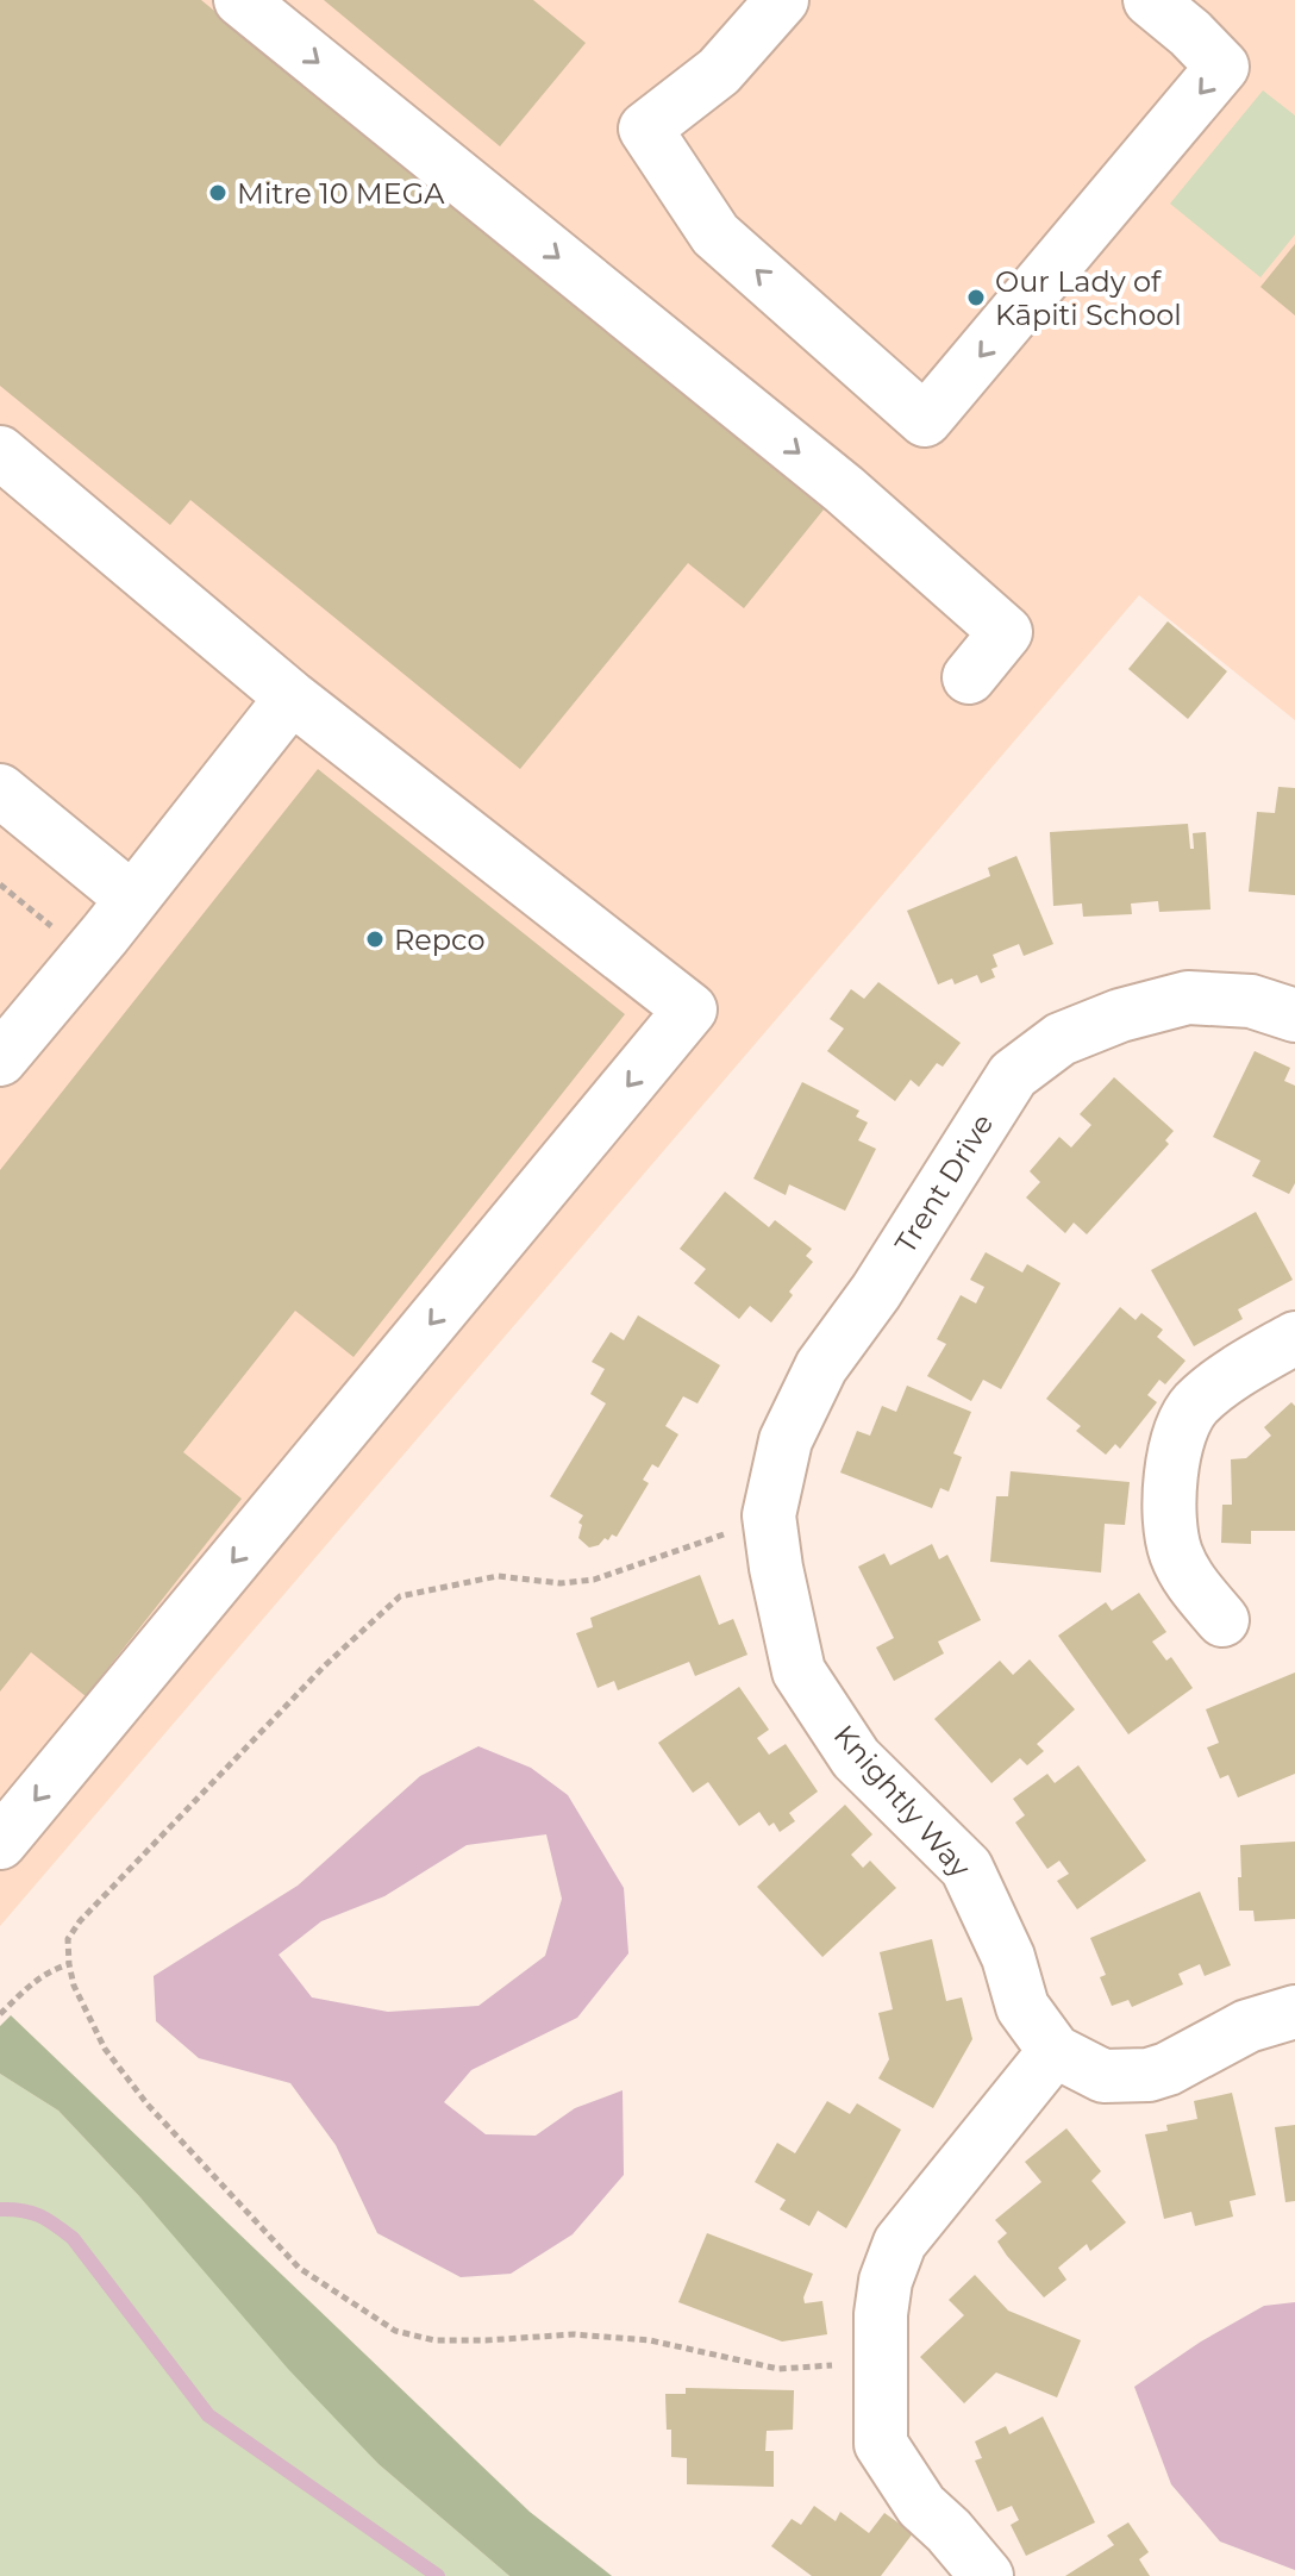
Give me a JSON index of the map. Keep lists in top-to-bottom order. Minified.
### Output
{"streets":{"street":["Trent Drive","Knightly Way"]},"crossings":[["Trent Drive","Knightly Way"]],"places":["Mitre 10 MEGA","Our Lady of Kāpiti School","Repco"]}
